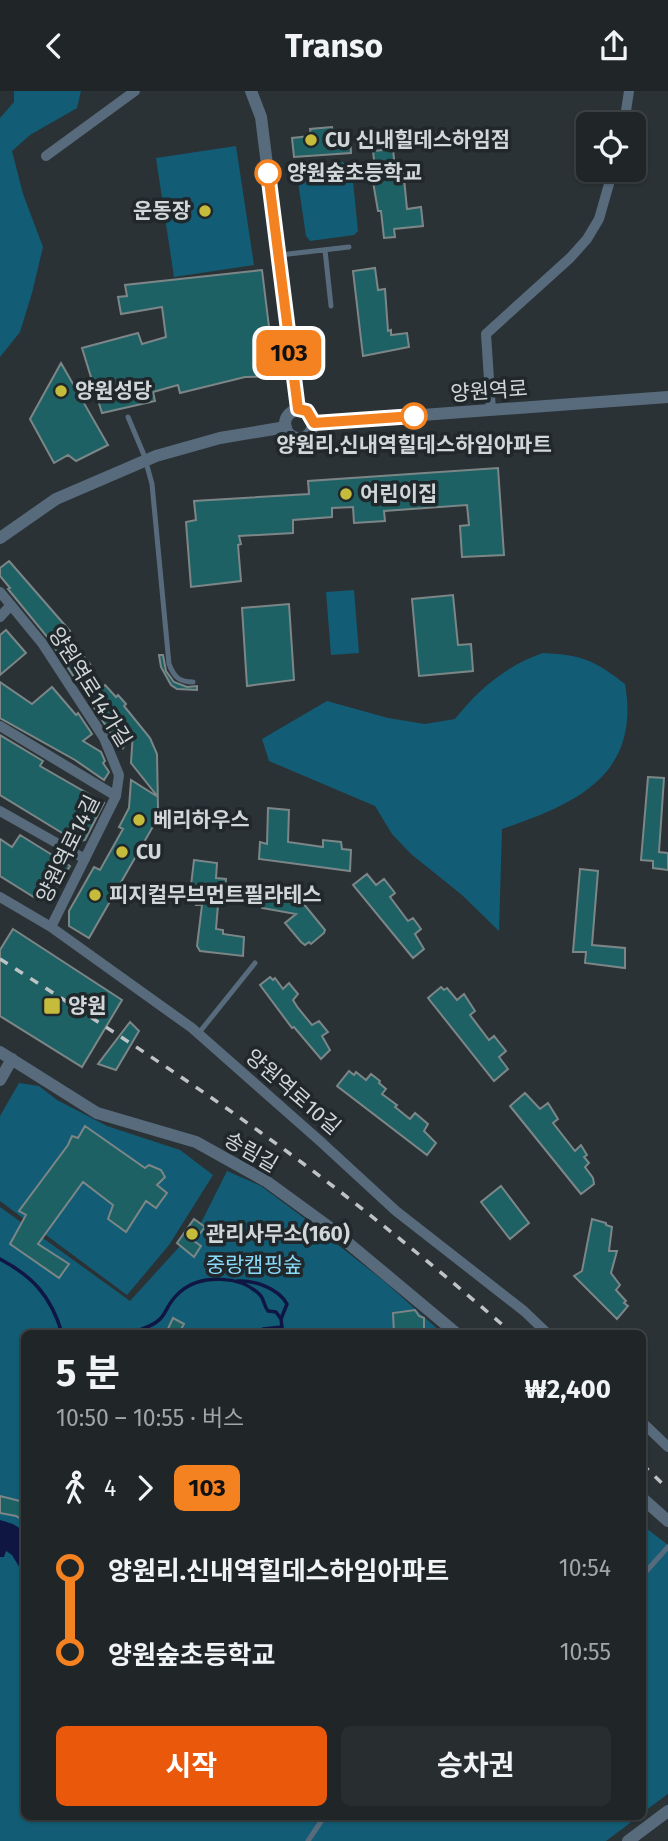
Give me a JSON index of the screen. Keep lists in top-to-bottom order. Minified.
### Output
{"streets":{"street":["양원역로","양원역로14가길","양원역로14길","양원역로10길","송림길"]},"crossings":[["양원역로14가길","양원역로14길"],["양원역로14길","양원역로10길"]],"parks":["중랑캠핑숲"],"places":{"other":["CU 신내힐데스하임점","양원숲초등학교","운동장","양원성당","양원리.신내역힐데스하임아파트","어린이집","베리하우스","CU","피지컬무브먼트필라테스","관리사무소(160)"],"transit":["양원"]},"lines":["bus line 103"],"page":{"header":"Transo","on_map":"103","heading":["5 분","10:50 – 10:55 · 버스","₩2,400"],"legs":["4","103"],"list":[{"name":"양원리.신내역힐데스하임아파트","value":"10:54"},{"name":"양원숲초등학교","value":"10:55"}],"buttons":["시작","승차권"]}}
